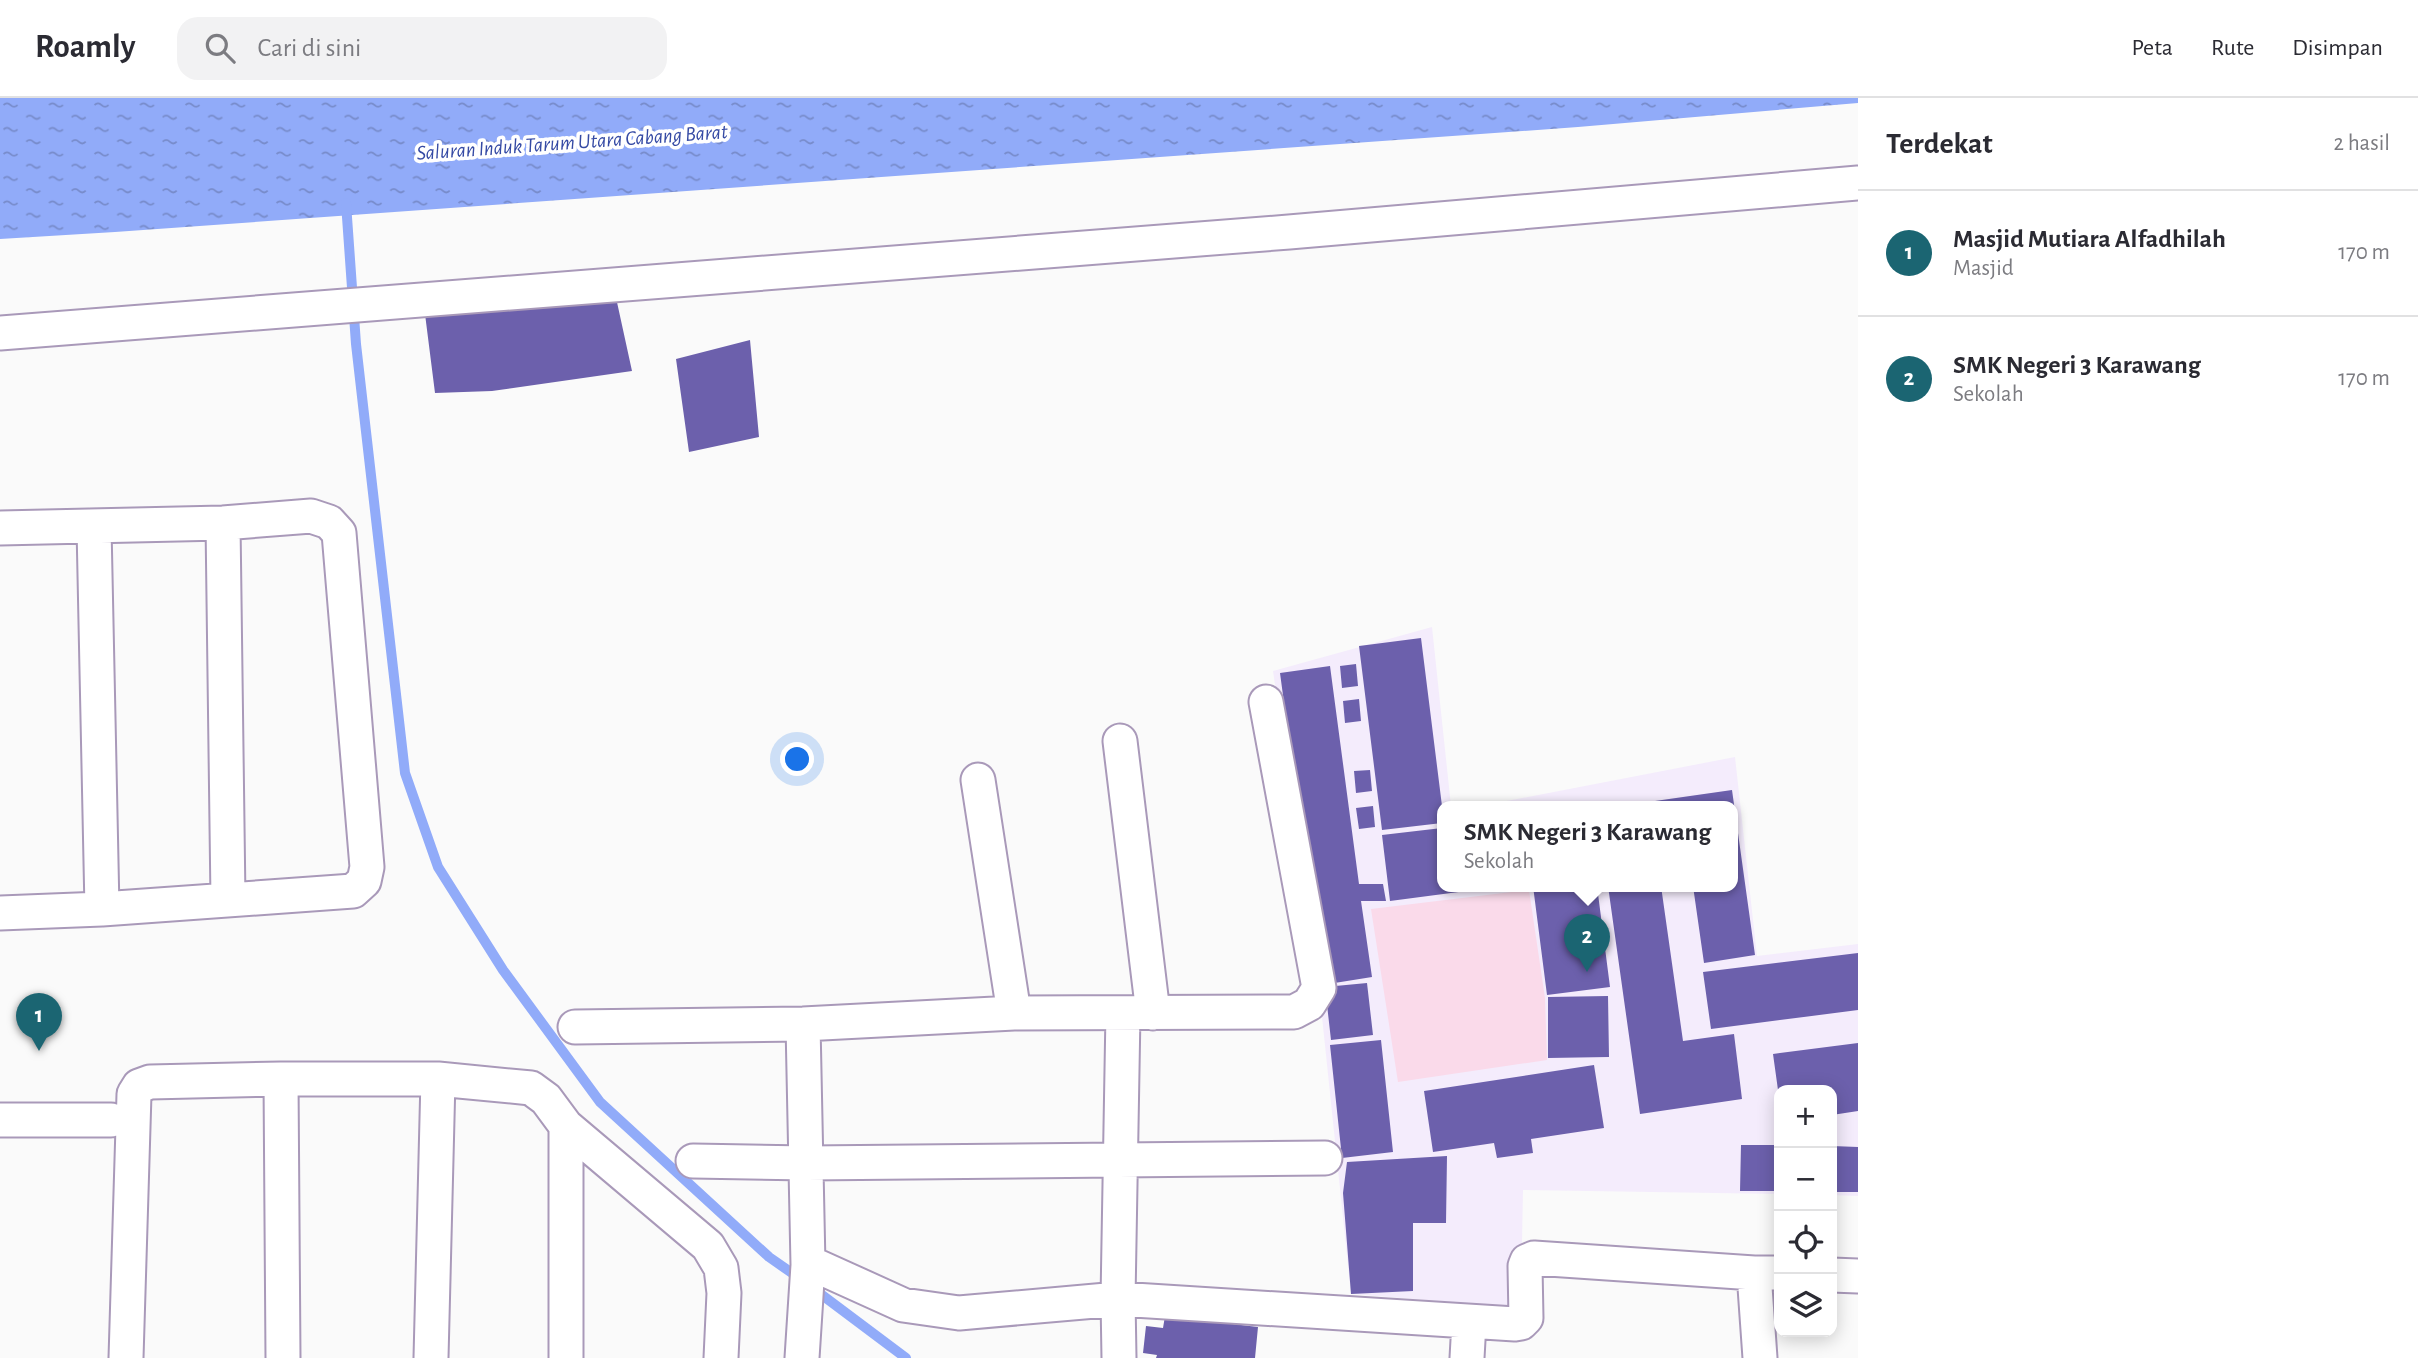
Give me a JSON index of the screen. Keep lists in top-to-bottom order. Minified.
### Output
{"water":["Saluran Induk Tarum Utara Cabang Barat"],"page":{"header":"Roamly","search":"Cari di sini","nav":["Peta","Rute","Disimpan"],"heading":["Terdekat","2 hasil"],"list":[{"mark":"1","name":"Masjid Mutiara Alfadhilah","note":"Masjid","value":"170 m"},{"mark":"2","name":"SMK Negeri 3 Karawang","note":"Sekolah","value":"170 m"}],"popup":["SMK Negeri 3 Karawang","Sekolah"],"pins":["2","1"],"map_buttons":["+","−"]}}
